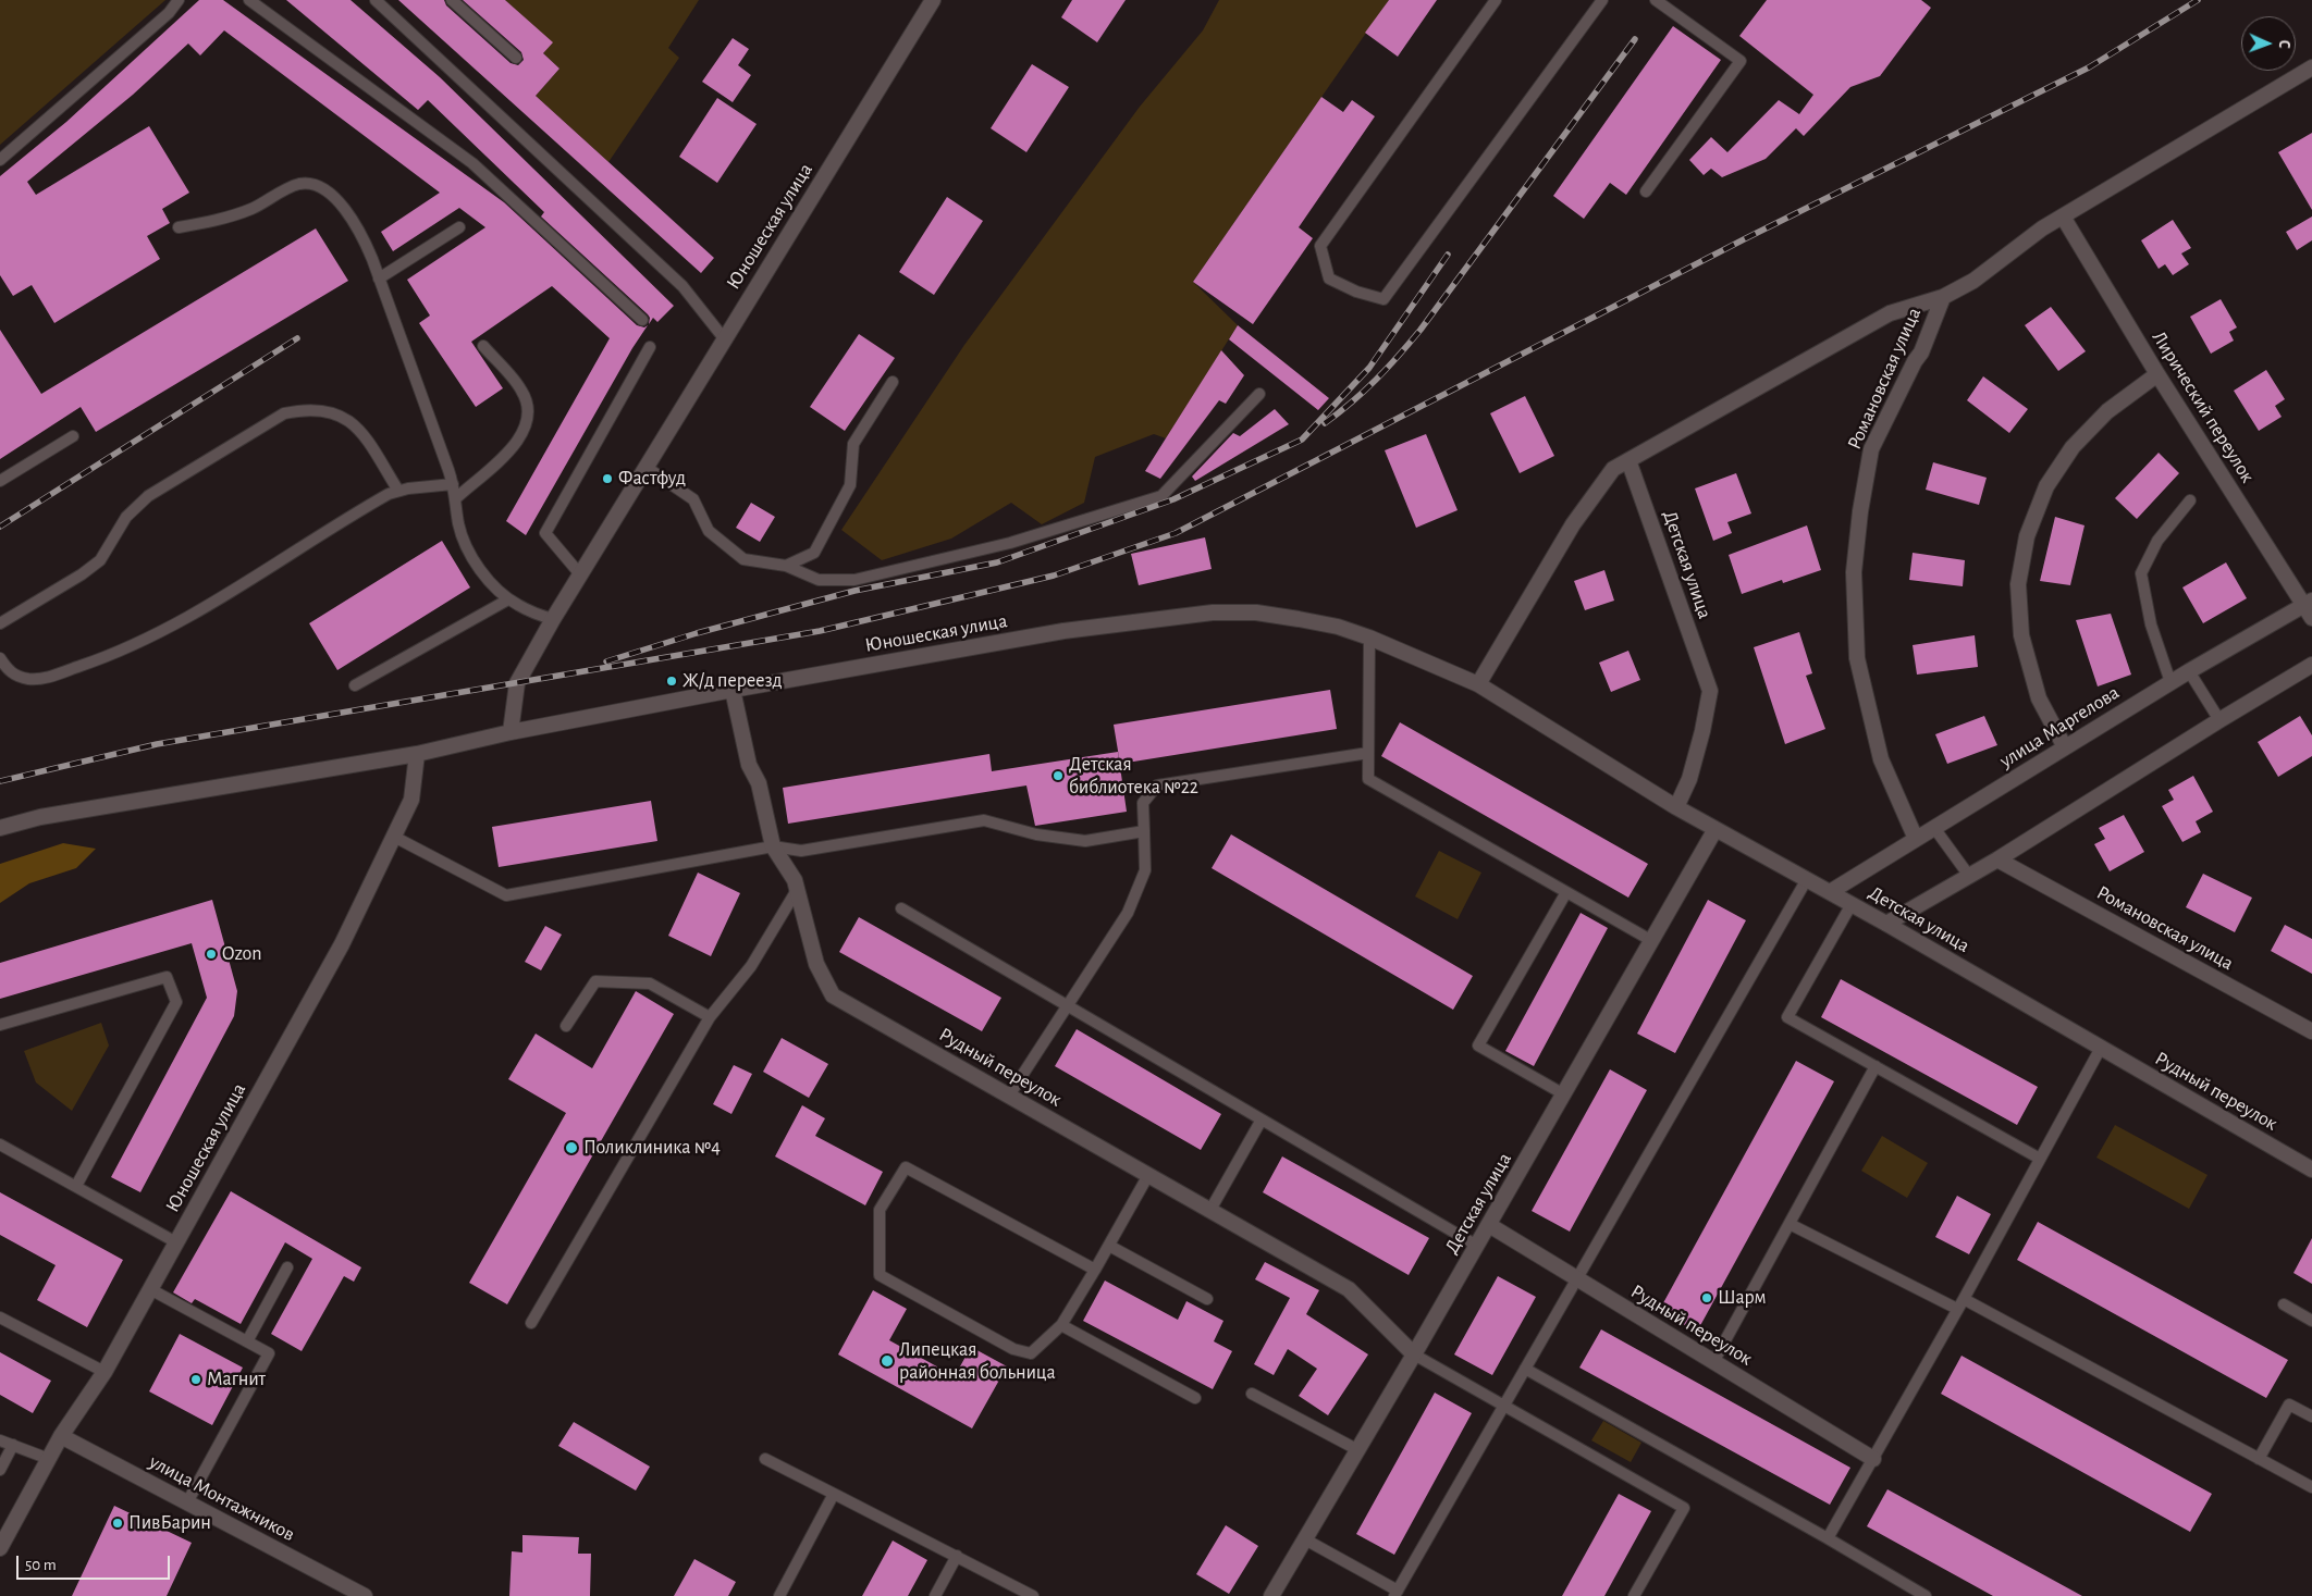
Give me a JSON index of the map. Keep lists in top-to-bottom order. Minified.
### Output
{"streets":{"street":["Юношеская улица","Романовская улица","Лирический переулок","Детская улица","улица Маргелова","Рудный переулок","улица Монтажников"]},"crossings":[["Юношеская улица","Детская улица"],["Юношеская улица","Рудный переулок"],["Юношеская улица","улица Монтажников"],["Романовская улица","Лирический переулок"],["Романовская улица","улица Маргелова"],["Лирический переулок","улица Маргелова"],["Детская улица","улица Маргелова"],["Детская улица","Рудный переулок"]],"places":["Фастфуд","Ж/д переезд","Детская библиотека №22","Ozon","Поликлиника №4","Шарм","Липецкая районная больница","Магнит","ПивБарин"],"scale_bar":"50 m","north":"right"}
